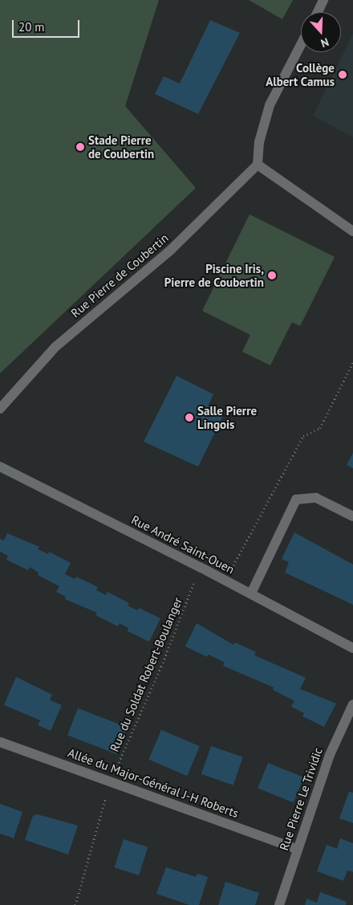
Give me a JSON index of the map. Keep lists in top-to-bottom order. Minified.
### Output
{"streets":{"street":["Rue Pierre de Coubertin","Rue André Saint-Ouen","Allée du Major-Général J-H Roberts","Rue Pierre Le Trividic"],"path":["Rue du Soldat Robert-Boulanger"]},"crossings":[["Rue André Saint-Ouen","Rue du Soldat Robert-Boulanger"],["Rue du Soldat Robert-Boulanger","Allée du Major-Général J-H Roberts"],["Allée du Major-Général J-H Roberts","Rue Pierre Le Trividic"]],"places":["Collège Albert Camus","Stade Pierre de Coubertin","Piscine Iris, Pierre de Coubertin","Salle Pierre Lingois"],"scale_bar":"20 m","north":"bottom"}
